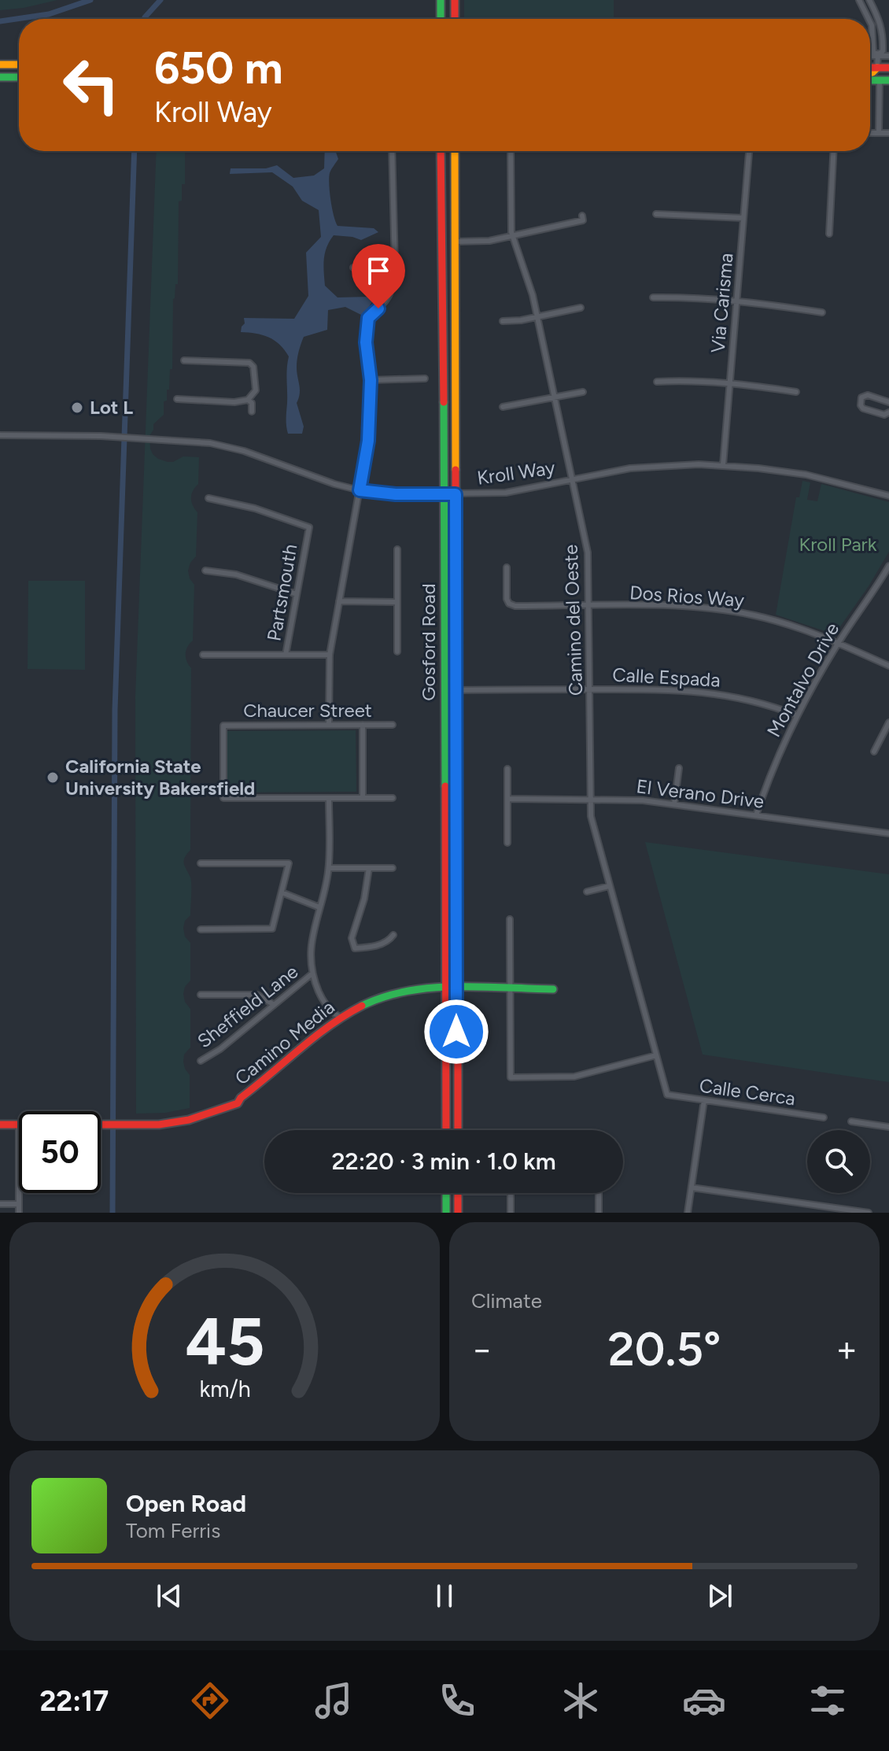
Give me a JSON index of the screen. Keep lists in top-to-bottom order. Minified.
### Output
{"streets":{"main road":["Gosford Road","Camino Media"],"street":["Via Carisma","Kroll Way","Partsmouth","Dos Rios Way","Camino del Oeste","Calle Espada","Montalvo Drive","Chaucer Street","El Verano Drive","Sheffield Lane","Calle Cerca"]},"crossings":[["Via Carisma","Kroll Way"],["Kroll Way","Camino del Oeste"],["Kroll Way","Gosford Road"],["Dos Rios Way","Camino del Oeste"],["Dos Rios Way","Montalvo Drive"],["Camino del Oeste","Calle Espada"],["Camino del Oeste","El Verano Drive"],["Camino del Oeste","Calle Cerca"],["Gosford Road","Calle Espada"],["Gosford Road","Camino Media"],["Calle Espada","Montalvo Drive"],["Montalvo Drive","El Verano Drive"]],"parks":["Kroll Park"],"places":["Lot L","California State University Bakersfield"],"page":{"turn":["650 m","Kroll Way"],"limit":"50","trip":"22:20 · 3 min · 1.0 km","tile":"Climate","heat":["−","20.5°","+"],"song":["Open Road","Tom Ferris"],"tabs":"22:17","gauge":["45","km/h"]}}
